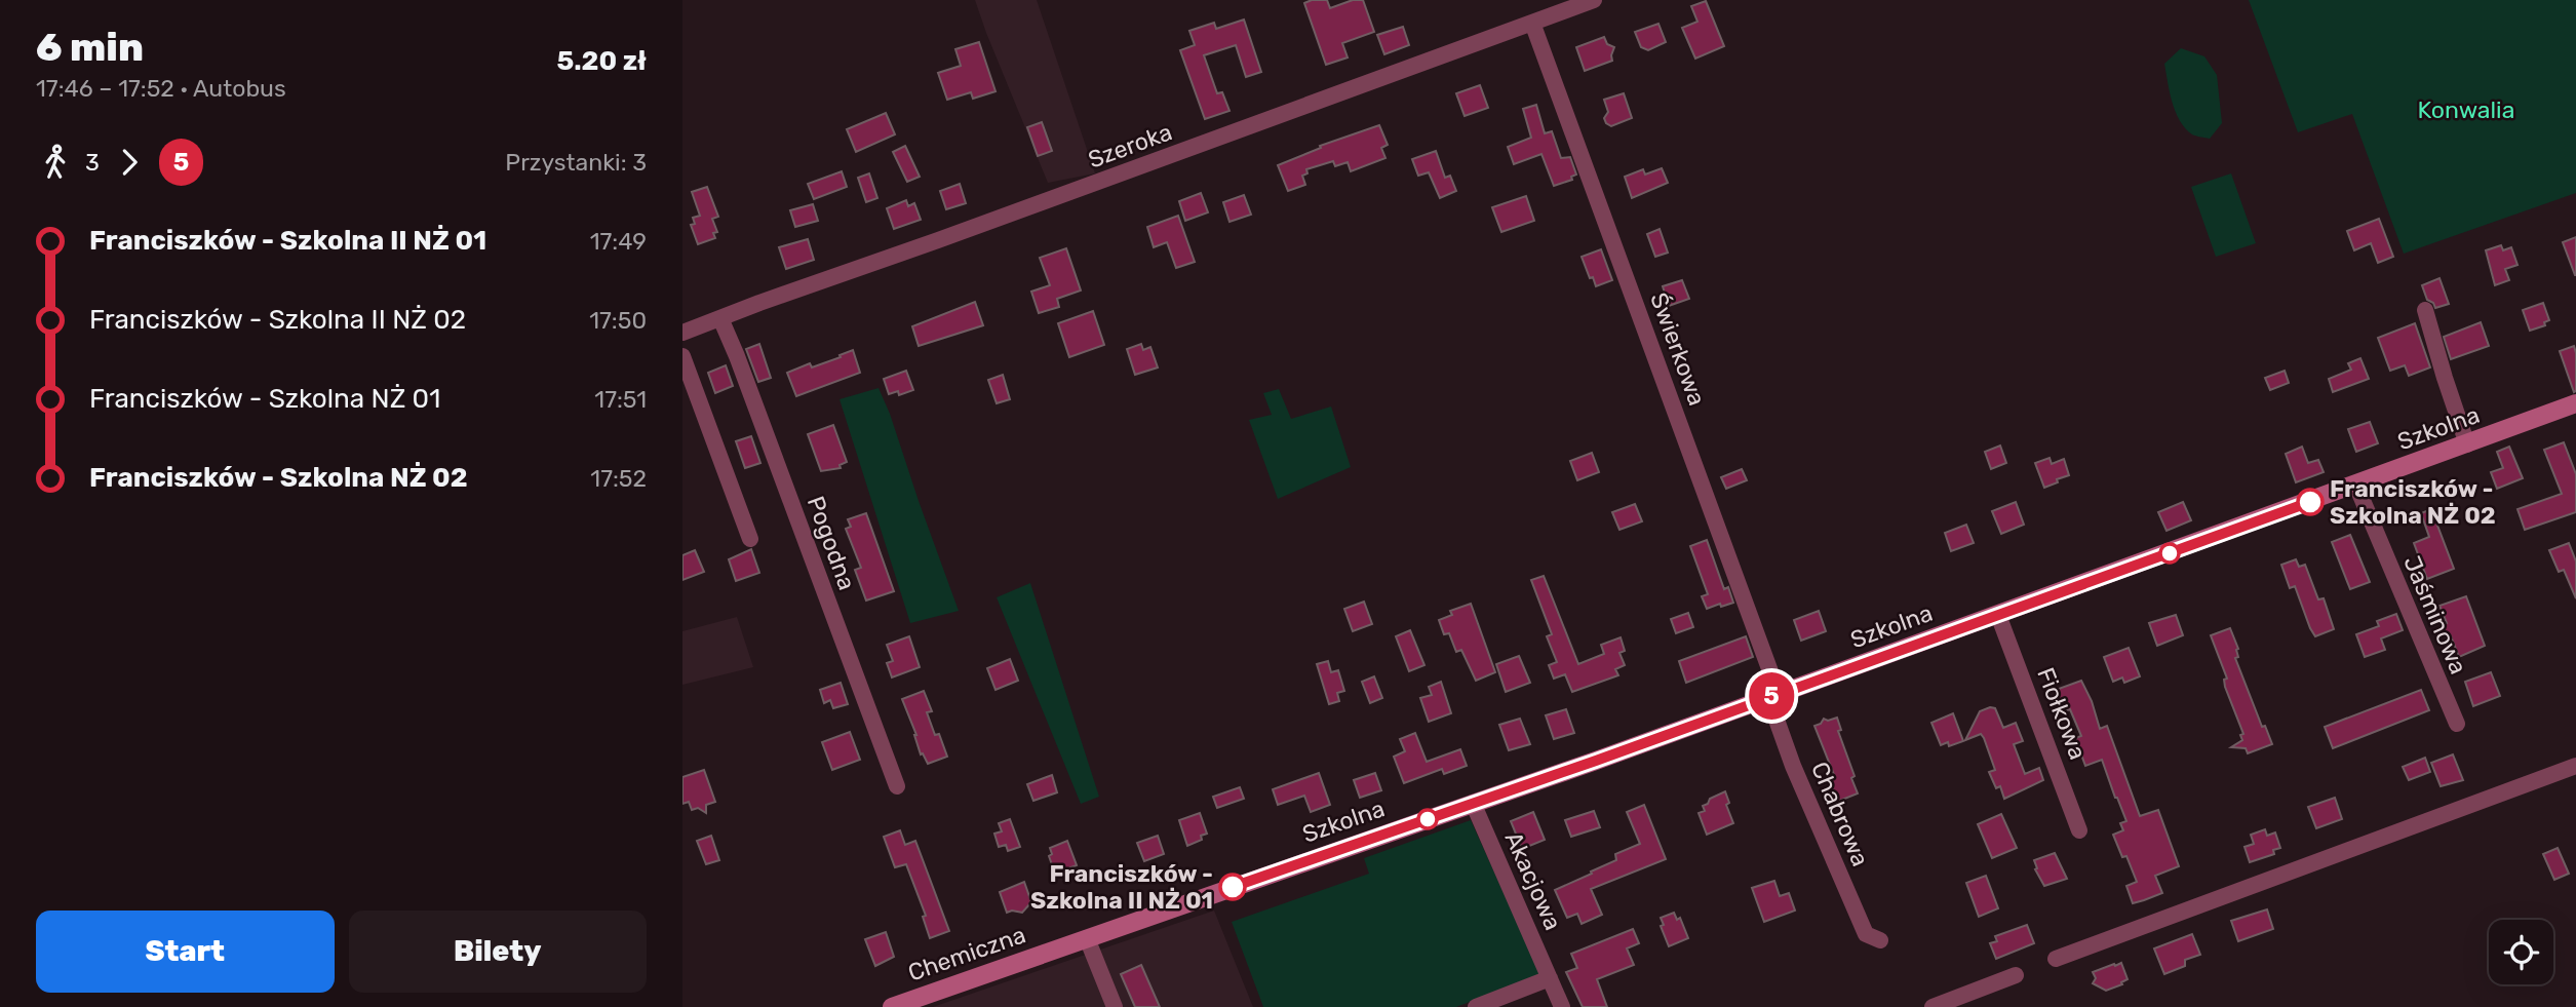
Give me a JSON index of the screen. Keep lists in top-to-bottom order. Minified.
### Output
{"streets":{"street":["Szeroka","Świerkowa","Szkolna","Pogodna","Jaśminowa","Fiołkowa","Chabrowa","Akacjowa","Chemiczna"]},"crossings":[["Szeroka","Świerkowa"],["Szeroka","Pogodna"],["Świerkowa","Szkolna"],["Świerkowa","Chabrowa"],["Szkolna","Jaśminowa"],["Szkolna","Fiołkowa"],["Szkolna","Chabrowa"],["Szkolna","Akacjowa"],["Szkolna","Chemiczna"]],"parks":["Konwalia"],"places":["Franciszków - Szkolna NŻ 02","Franciszków - Szkolna II NŻ 01"],"lines":["bus line 5"],"page":{"heading":["6 min","17:46 – 17:52 · Autobus","5.20 zł"],"on_map":"5","legs":["3","5","Przystanki: 3"],"list":[{"name":"Franciszków - Szkolna II NŻ 01","value":"17:49"},{"name":"Franciszków - Szkolna II NŻ 02","value":"17:50"},{"name":"Franciszków - Szkolna NŻ 01","value":"17:51"},{"name":"Franciszków - Szkolna NŻ 02","value":"17:52"}],"buttons":["Start","Bilety"]}}
